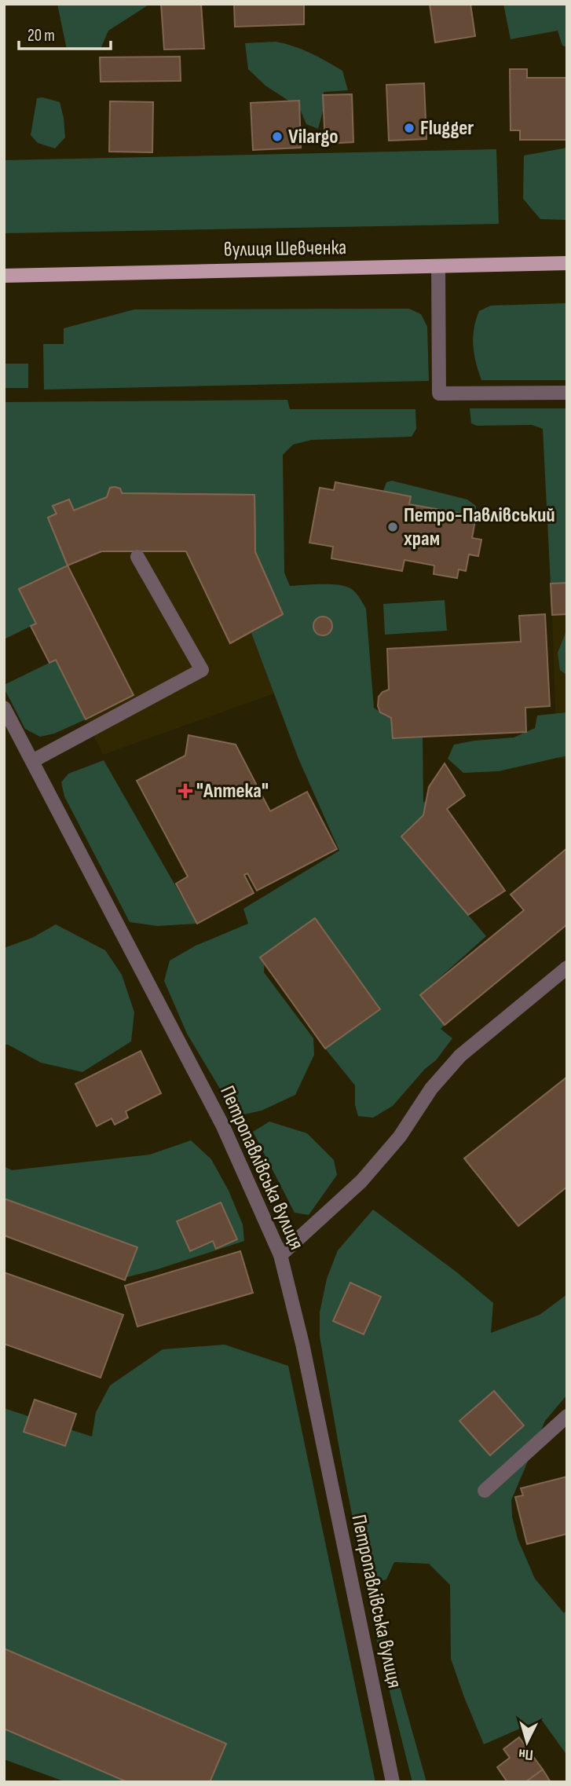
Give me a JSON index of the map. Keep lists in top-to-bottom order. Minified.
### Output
{"streets":{"main road":["вулиця Шевченка"],"street":["Петропавлівська вулиця"]},"places":{"other":["Flugger","Vilargo","Петро-Павлівський храм"],"health":["\"Аптека\""]},"scale_bar":"20 m","north":"bottom"}
